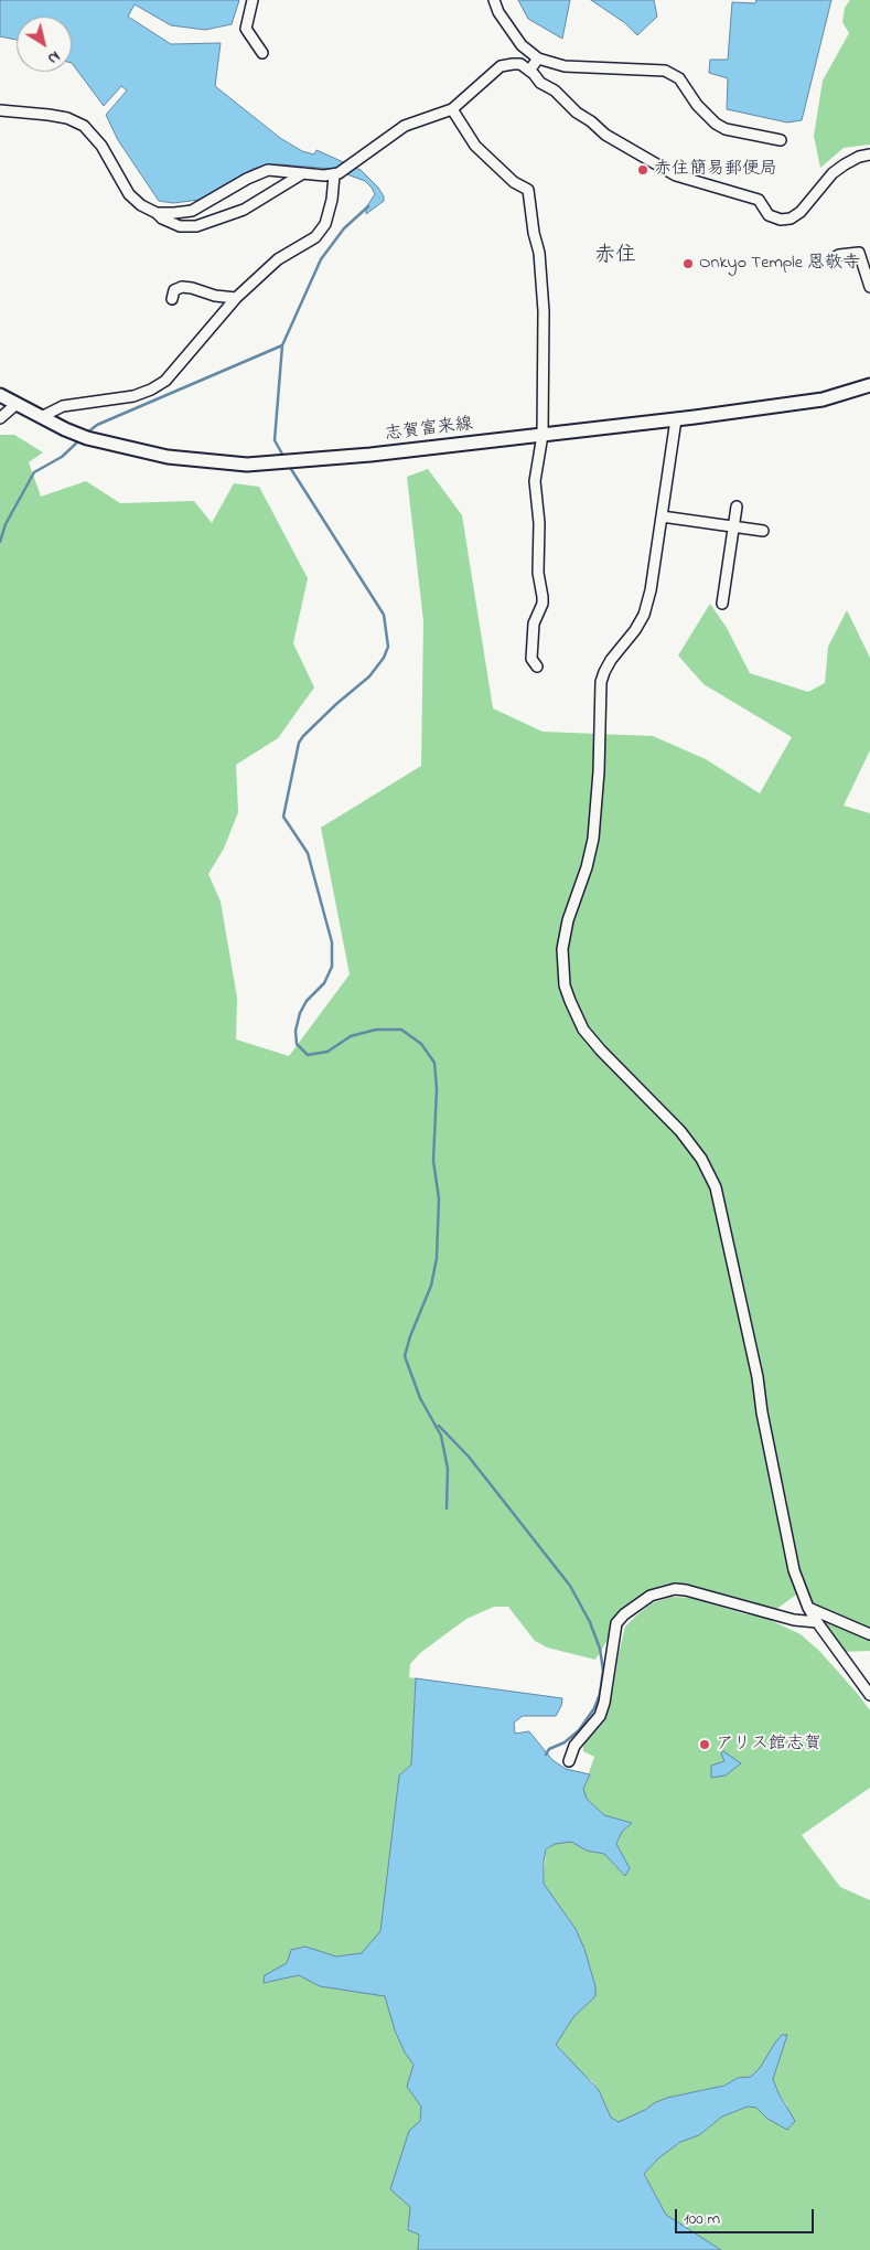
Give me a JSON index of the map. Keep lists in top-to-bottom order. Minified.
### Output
{"streets":{"main road":["志賀富来線"]},"districts":["赤住"],"places":["赤住簡易郵便局","Onkyo Temple 恩敬寺","アリス館志賀"],"scale_bar":"100 m","north":"bottom right"}
